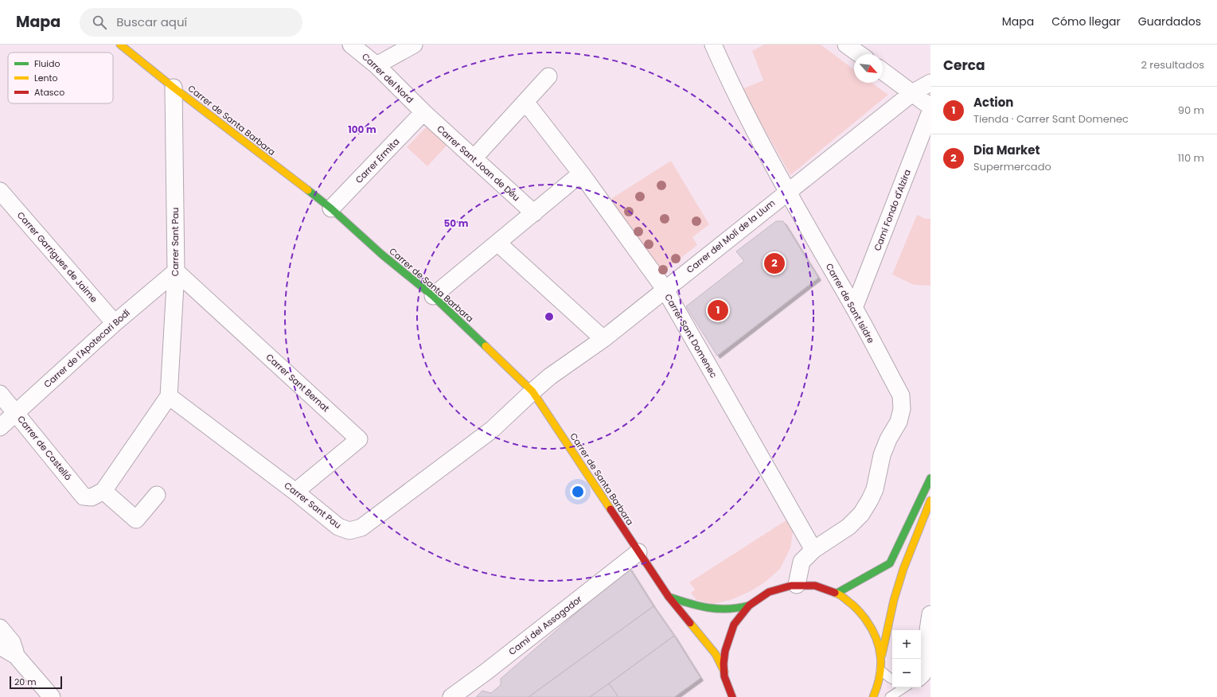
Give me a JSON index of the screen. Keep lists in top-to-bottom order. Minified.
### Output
{"streets":{"street":["Carrer del Nord","Carrer de Santa Barbara","Carrer Ermita","Carrer Sant Joan de Déu","Camí Fondo d'Alzira","Carrer del Molí de la Llum","Carrer Sant Pau","Carrer Garrigues de Jaime","Carrer de Sant Isidre","Carrer Sant Domenec","Carrer de l'Apotecari Bodí","Carrer Sant Bernat","Carrer de Castelló","Camí del Assagador"]},"crossings":[["Carrer del Nord","Carrer Ermita"],["Carrer del Nord","Carrer Sant Joan de Déu"],["Carrer de Santa Barbara","Carrer Ermita"],["Carrer de Santa Barbara","Carrer del Molí de la Llum"],["Carrer de Santa Barbara","Carrer Sant Pau"],["Carrer de Santa Barbara","Camí del Assagador"],["Carrer Ermita","Carrer Sant Joan de Déu"],["Camí Fondo d'Alzira","Carrer de Sant Isidre"],["Carrer del Molí de la Llum","Carrer Sant Pau"],["Carrer del Molí de la Llum","Carrer de Sant Isidre"],["Carrer del Molí de la Llum","Carrer Sant Domenec"],["Carrer Sant Pau","Carrer de l'Apotecari Bodí"],["Carrer Sant Pau","Carrer Sant Bernat"],["Carrer Garrigues de Jaime","Carrer de l'Apotecari Bodí"],["Carrer de Sant Isidre","Carrer Sant Domenec"],["Carrer de l'Apotecari Bodí","Carrer Sant Bernat"],["Carrer de l'Apotecari Bodí","Carrer de Castelló"]],"legend":["Fluido","Lento","Atasco"],"scale_bar":"20 m","north":"bottom right","page":{"header":"Mapa","search":"Buscar aquí","nav":["Mapa","Cómo llegar","Guardados"],"heading":["Cerca","2 resultados"],"list":[{"mark":"1","name":"Action","note":"Tienda · Carrer Sant Domenec","value":"90 m"},{"mark":"2","name":"Dia Market","note":"Supermercado","value":"110 m"}],"pins":["2","1"],"map_buttons":["+","−"],"scale":"20 m"},"rings":["100 m","50 m"]}
